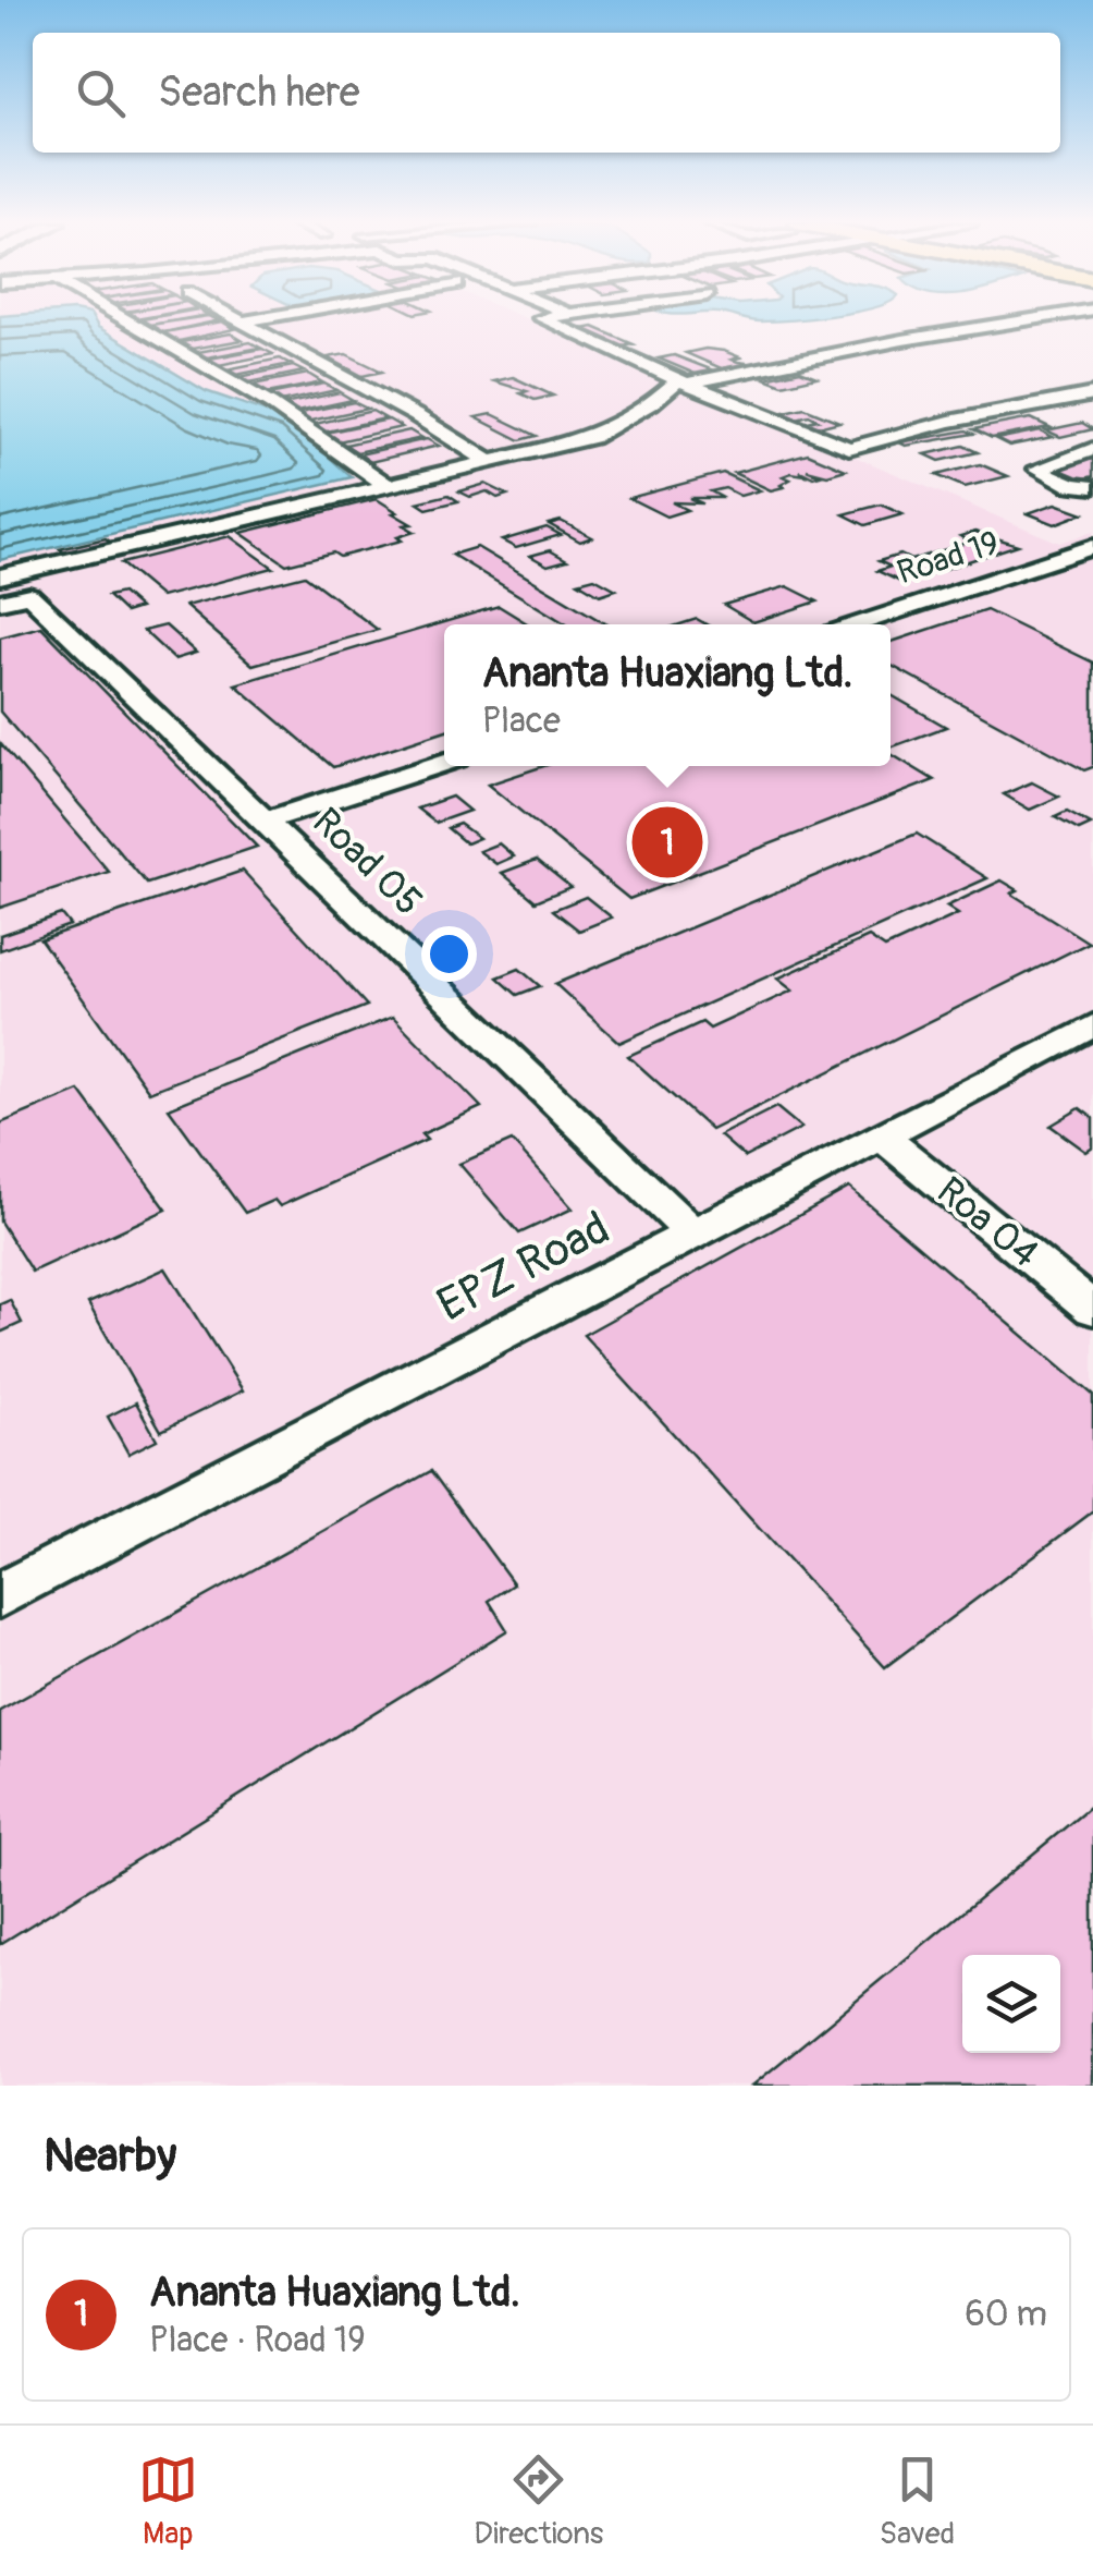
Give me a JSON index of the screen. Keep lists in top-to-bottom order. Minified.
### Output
{"streets":{"street":["Road 19","Road 05","Roa 04","EPZ Road"]},"crossings":[["Road 05","EPZ Road"],["Roa 04","EPZ Road"]],"page":{"search":"Search here","popup":["Ananta Huaxiang Ltd.","Place"],"pins":"1","heading":"Nearby","list":[{"mark":"1","name":"Ananta Huaxiang Ltd.","note":"Place · Road 19","value":"60 m"}],"nav":["Map","Directions","Saved"]}}
